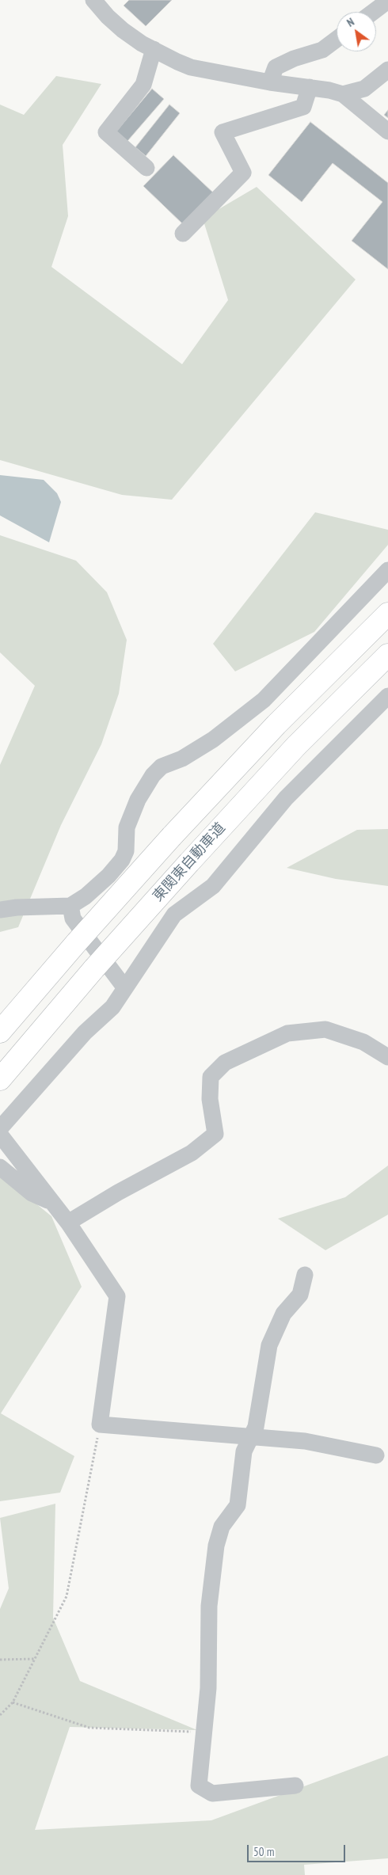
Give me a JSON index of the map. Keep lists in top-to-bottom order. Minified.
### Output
{"streets":{"highway":["東関東自動車道"]},"scale_bar":"50 m","north":"top left"}
